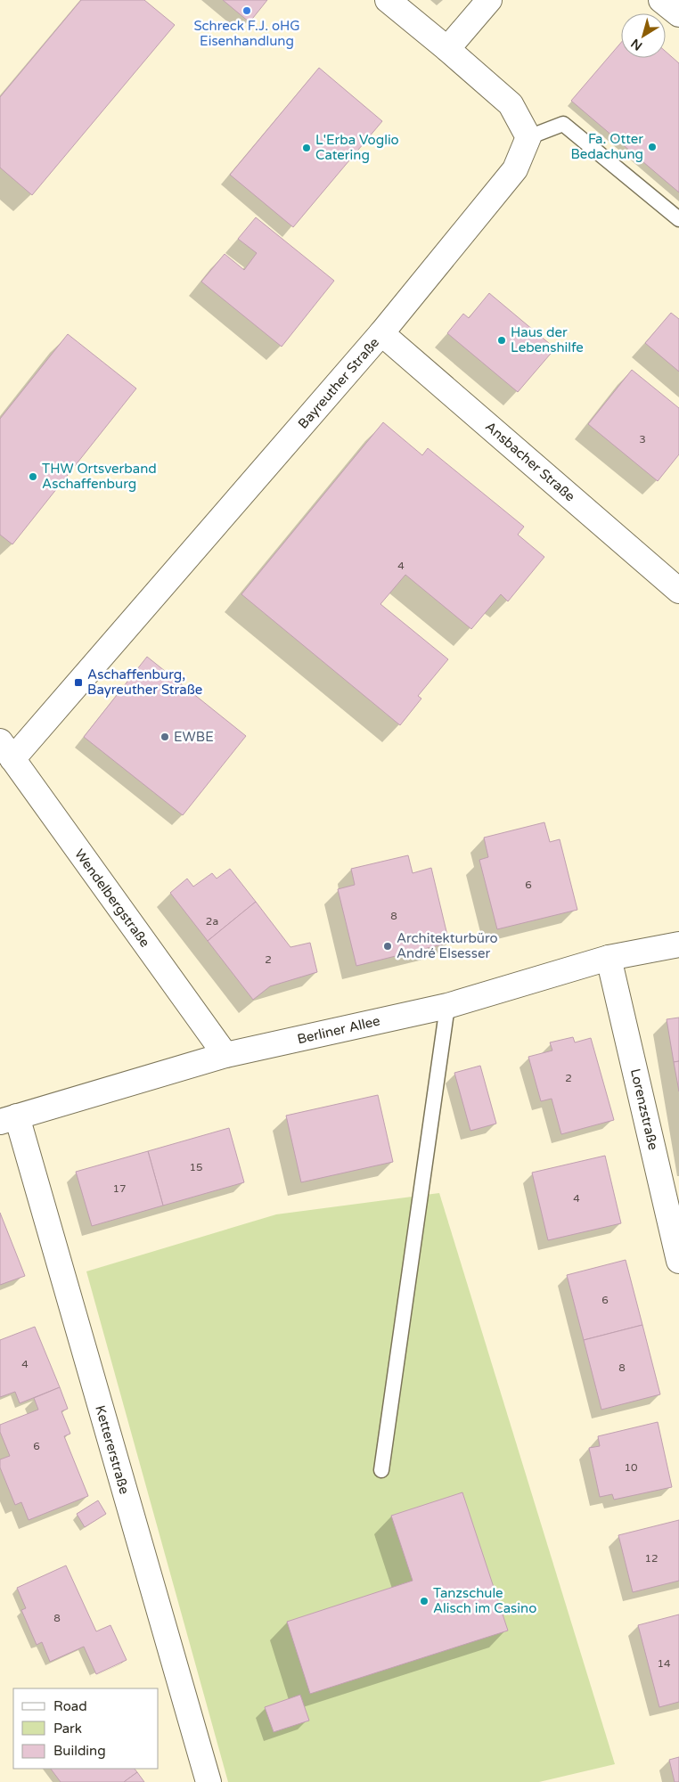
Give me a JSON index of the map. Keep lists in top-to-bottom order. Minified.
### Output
{"streets":{"street":["Bayreuther Straße","Ansbacher Straße","Wendelbergstraße","Berliner Allee","Lorenzstraße","Kettererstraße"]},"crossings":[["Bayreuther Straße","Ansbacher Straße"],["Bayreuther Straße","Wendelbergstraße"],["Wendelbergstraße","Berliner Allee"],["Berliner Allee","Lorenzstraße"],["Berliner Allee","Kettererstraße"]],"places":{"other":["Schreck F.J. oHG Eisenhandlung","Fa. Otter Bedachung","L'Erba Voglio Catering","Haus der Lebenshilfe","THW Ortsverband Aschaffenburg","EWBE","Architekturbüro André Elsesser","Tanzschule Alisch im Casino"],"transit":["Aschaffenburg, Bayreuther Straße"]},"house_numbers":["3","4","6","8","2a","2","2","15","17","4","6","4","8","6","10","12","8","14"],"legend":["Road","Park","Building"],"north":"bottom left"}
